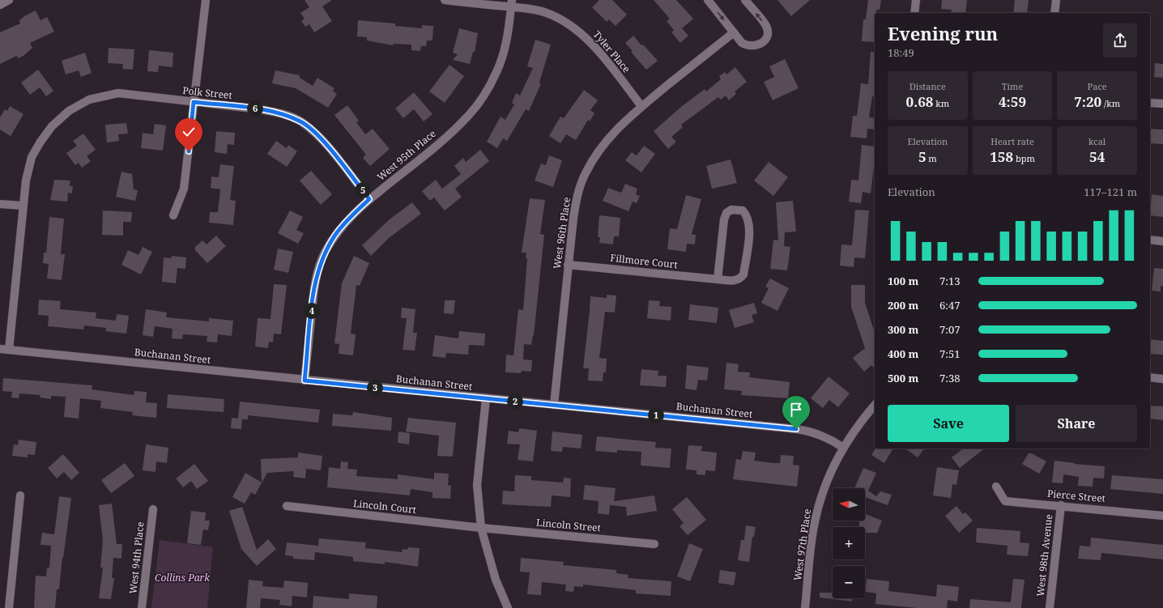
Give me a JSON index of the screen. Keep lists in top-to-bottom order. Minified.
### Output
{"streets":{"street":["Tyler Place","Polk Street","West 95th Place","West 96th Place","Fillmore Court","Buchanan Street","Pierce Street","Lincoln Court","Lincoln Street","West 97th Place","West 98th Avenue","West 94th Place"]},"crossings":[["Tyler Place","West 95th Place"],["Tyler Place","West 96th Place"],["Polk Street","West 95th Place"],["Polk Street","Buchanan Street"],["West 95th Place","Buchanan Street"],["West 96th Place","Fillmore Court"],["West 96th Place","Buchanan Street"],["Buchanan Street","West 97th Place"],["Pierce Street","West 98th Avenue"],["Lincoln Court","Lincoln Street"]],"parks":["Collins Park"],"north":"left","page":{"heading":["Evening run","18:49"],"stats":[["Distance","0.68 km"],["Time","4:59"],["Pace","7:20 /km"],["Elevation","5 m"],["Heart rate","158 bpm"],["kcal","54"]],"pins":["6","5","4","3","2","1"],"chart":["Elevation","117–121 m"],"list":[{"name":"100 m","note":"7:13"},{"name":"200 m","note":"6:47"},{"name":"300 m","note":"7:07"},{"name":"400 m","note":"7:51"},{"name":"500 m","note":"7:38"}],"buttons":["Save","Share"],"map_buttons":["+","−"]}}
